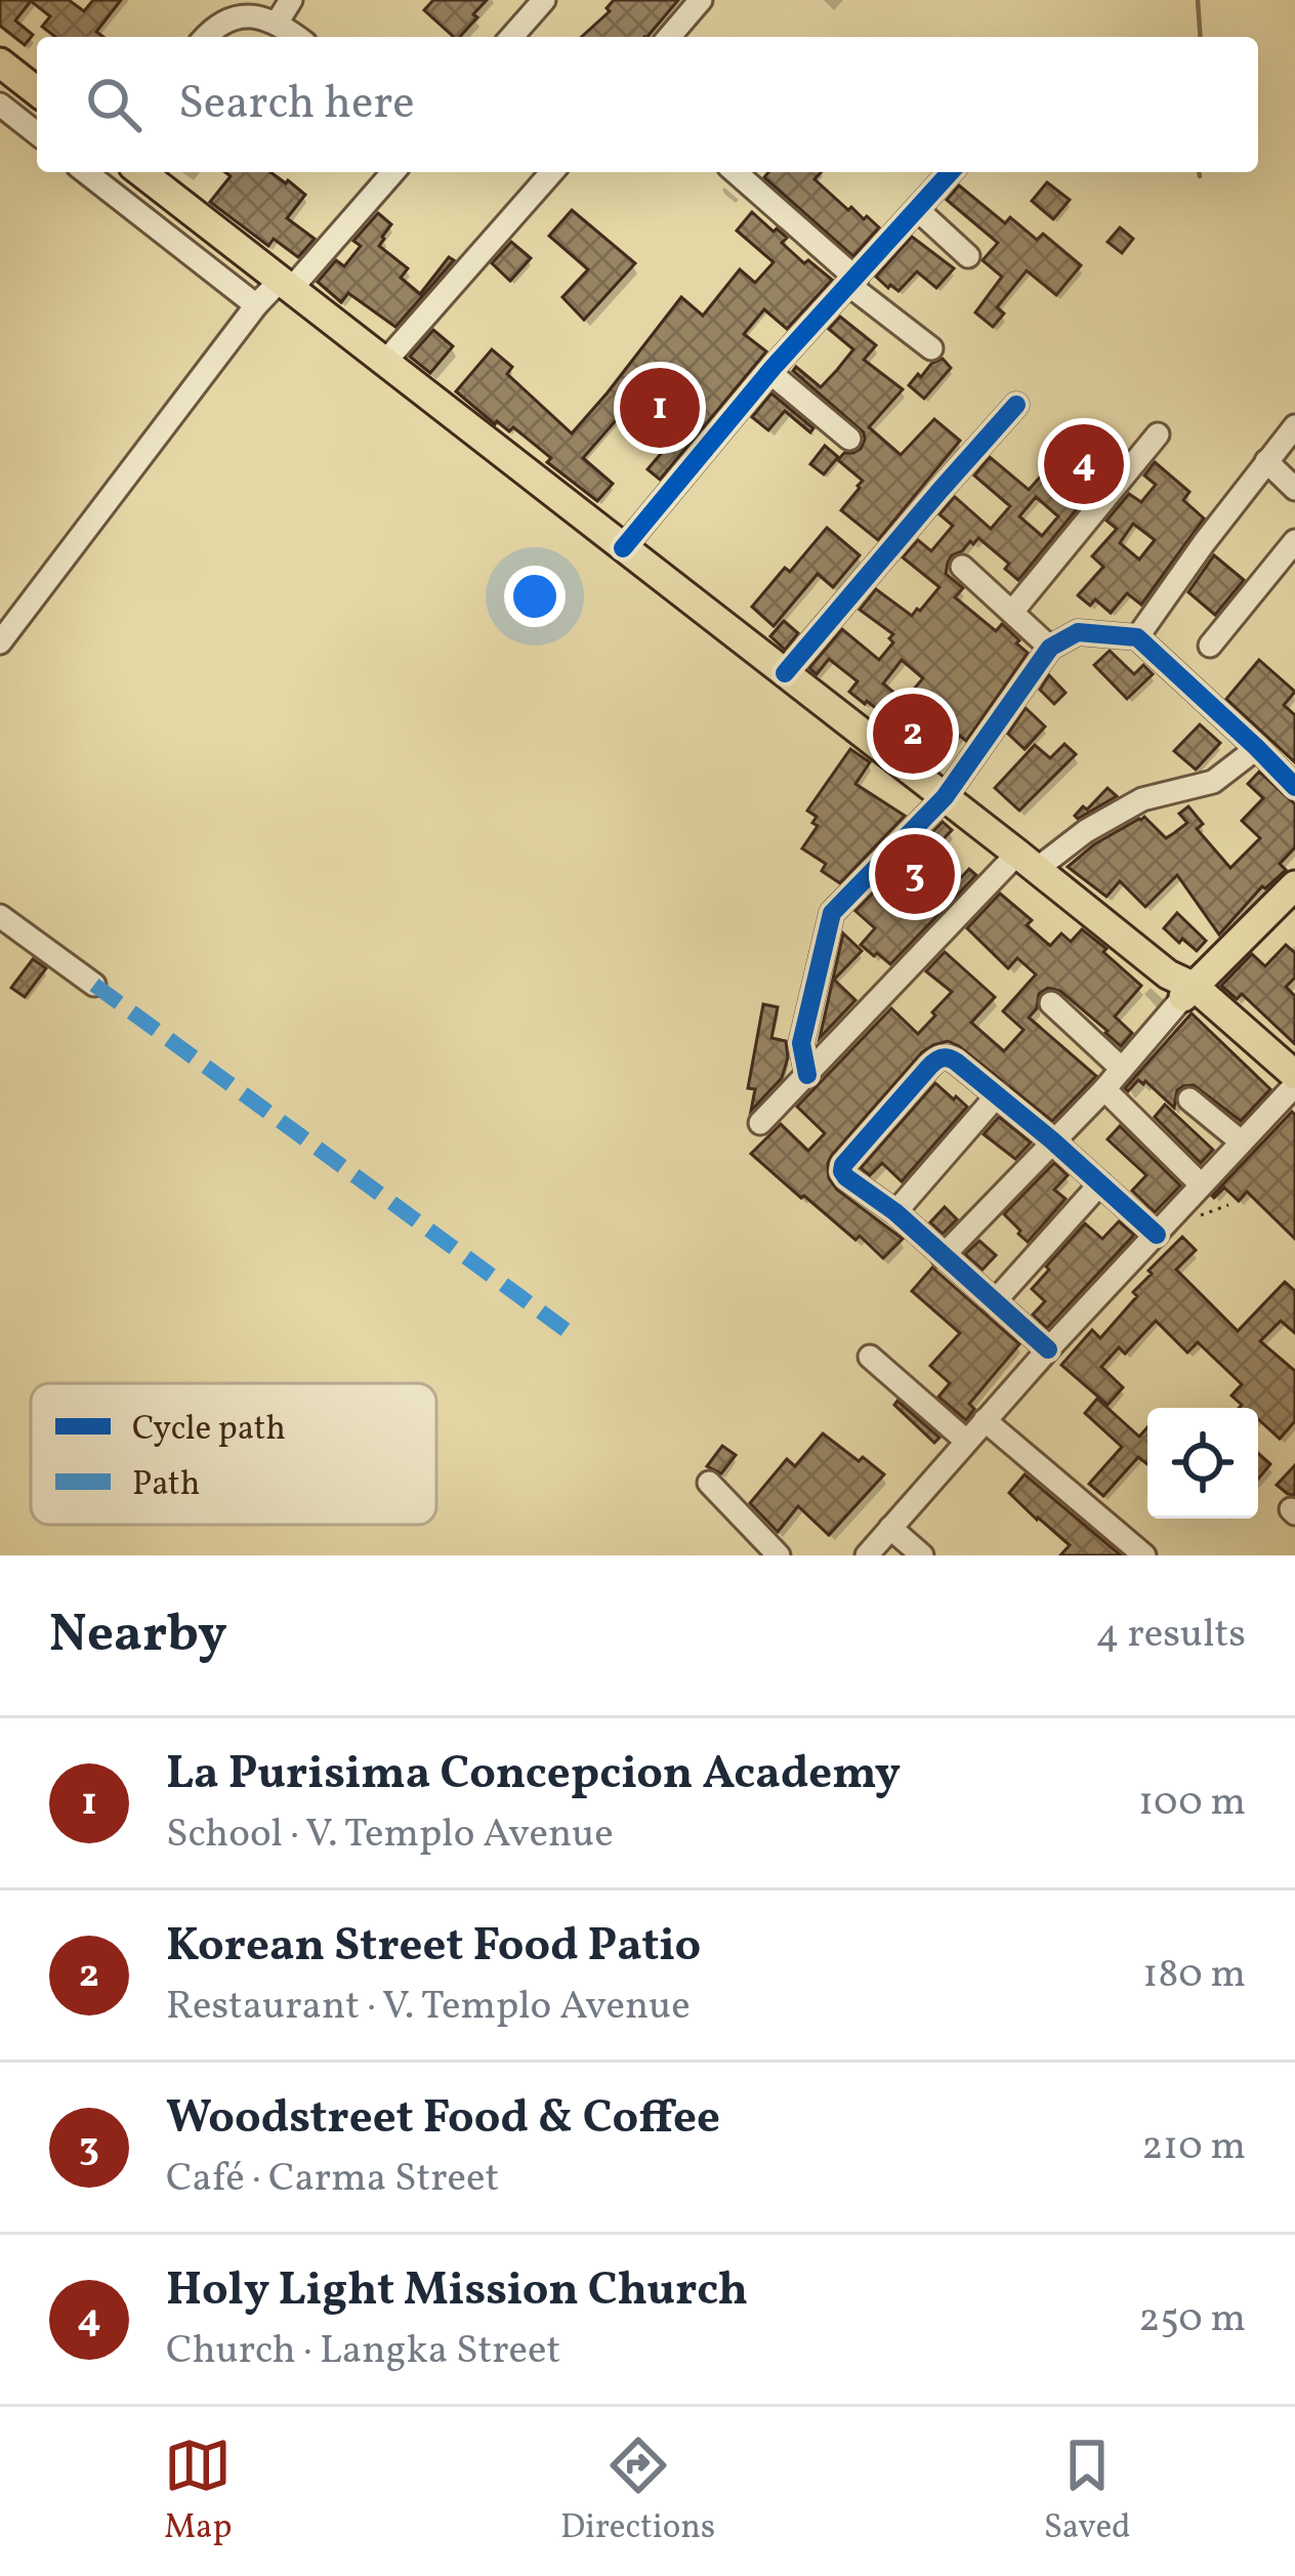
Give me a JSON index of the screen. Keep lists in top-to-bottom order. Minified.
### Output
{"legend":["Cycle path","Path"],"page":{"search":"Search here","pins":["1","4","2","3"],"heading":["Nearby","4 results"],"list":[{"mark":"1","name":"La Purisima Concepcion Academy","note":"School · V. Templo Avenue","value":"100 m"},{"mark":"2","name":"Korean Street Food Patio","note":"Restaurant · V. Templo Avenue","value":"180 m"},{"mark":"3","name":"Woodstreet Food & Coffee","note":"Café · Carma Street","value":"210 m"},{"mark":"4","name":"Holy Light Mission Church","note":"Church · Langka Street","value":"250 m"}],"nav":["Map","Directions","Saved"]}}
